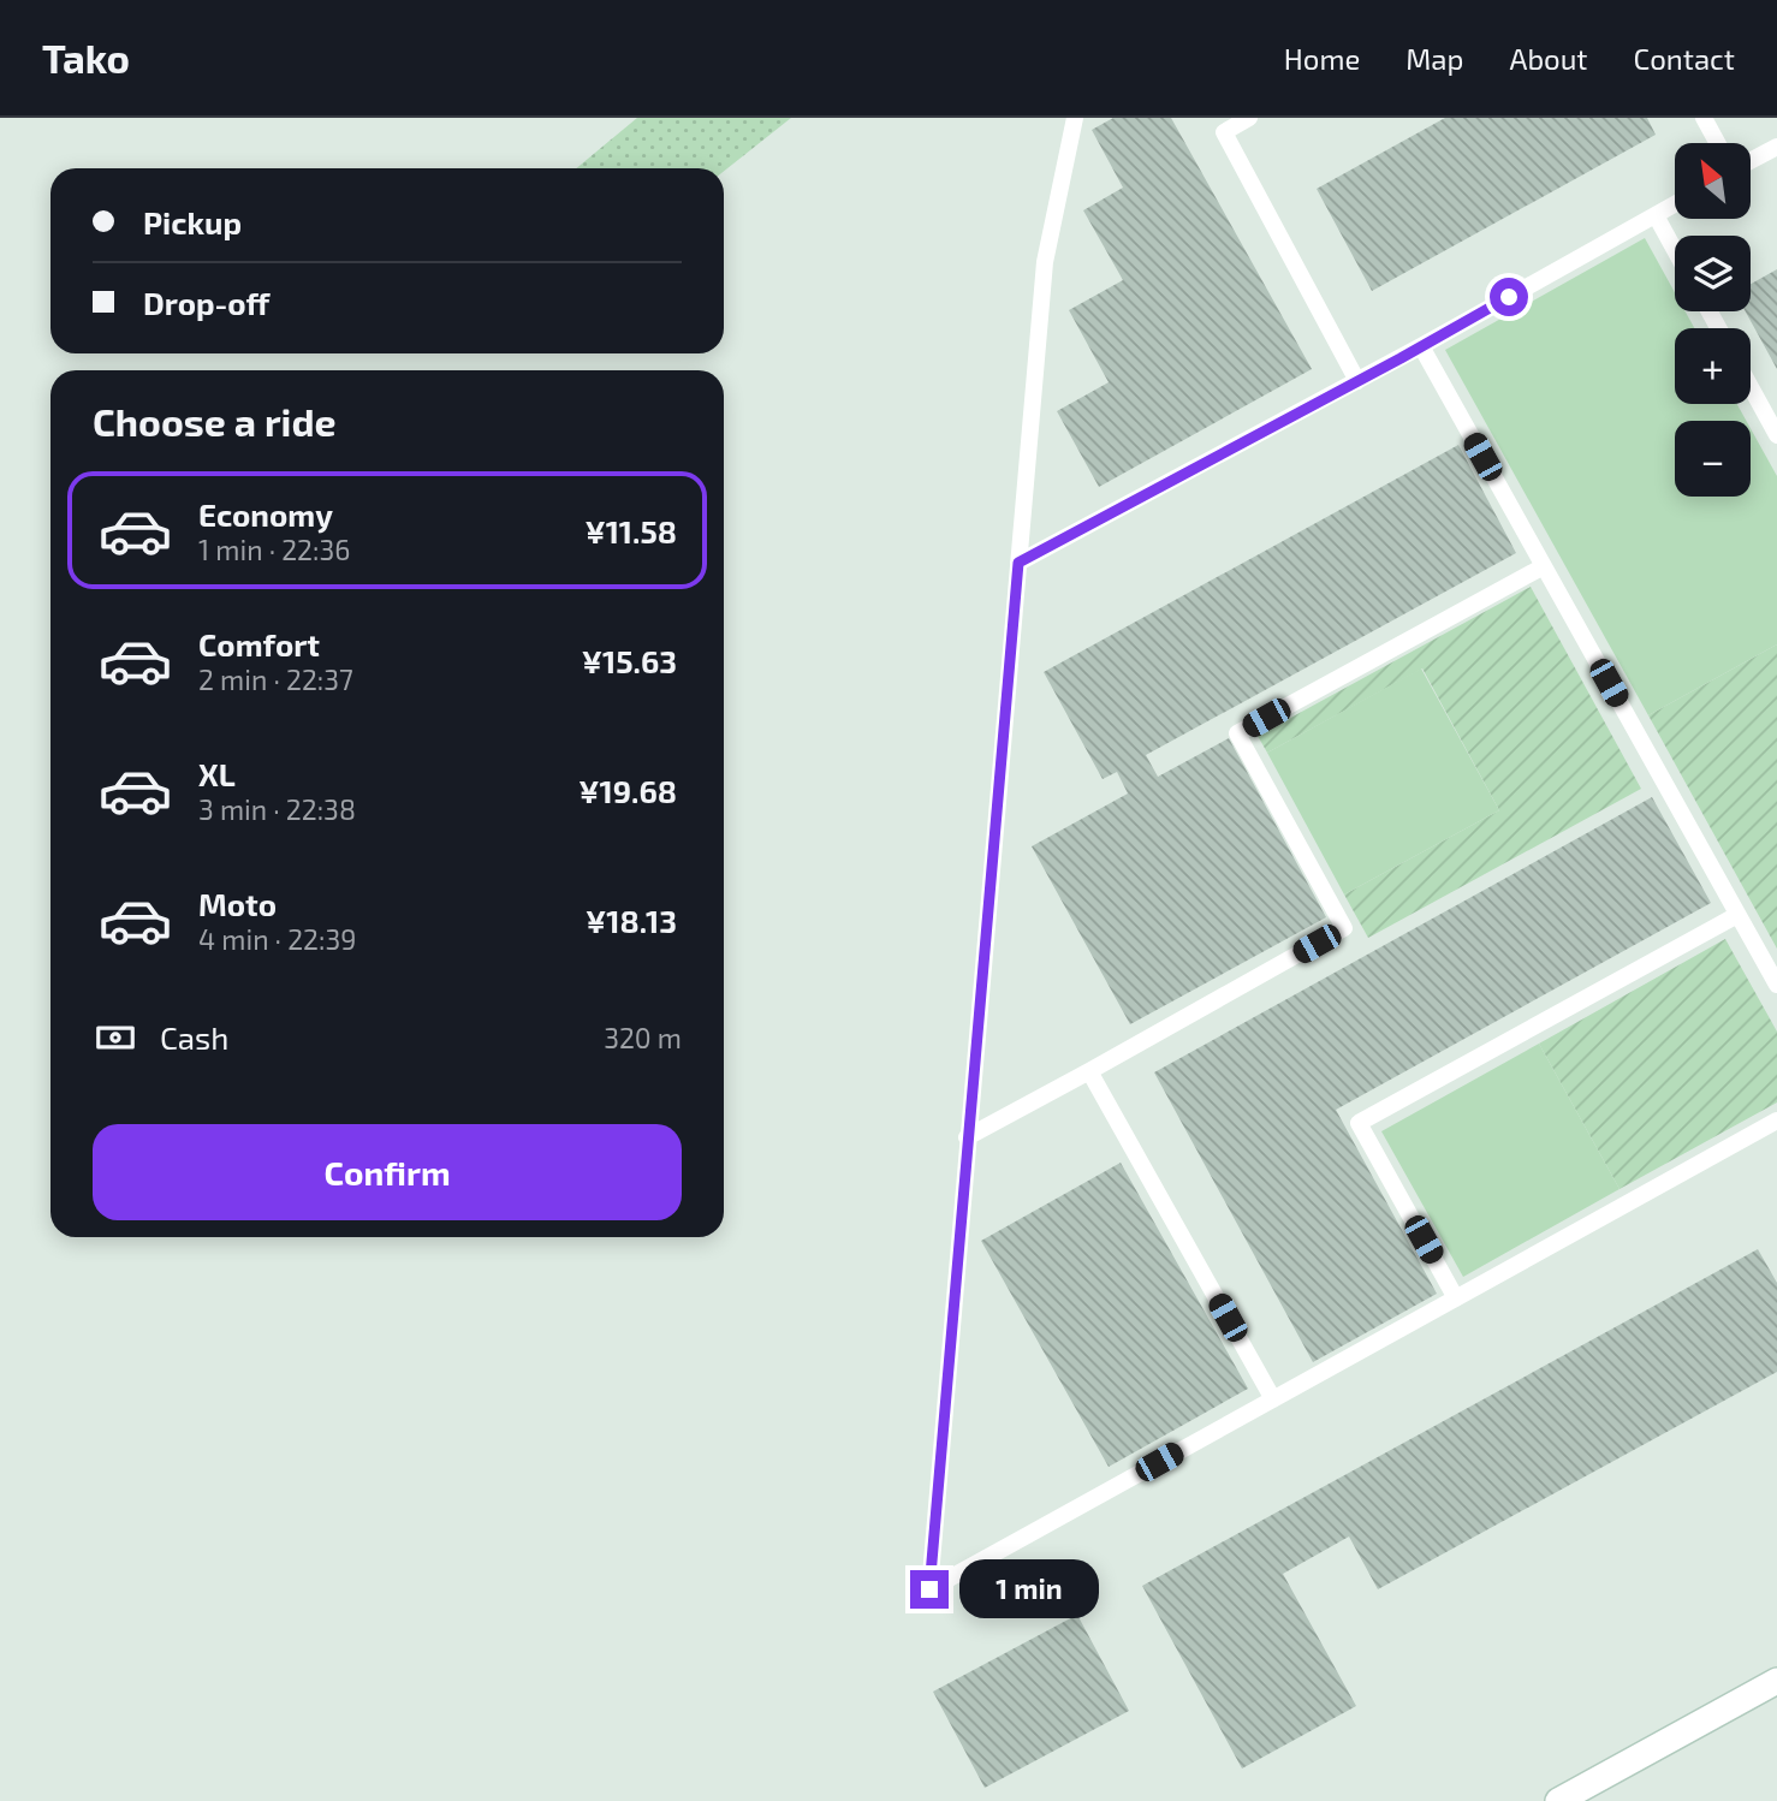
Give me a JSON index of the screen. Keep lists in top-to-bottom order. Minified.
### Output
{"north":"top left","page":{"header":"Tako","nav":["Home","Map","About","Contact"],"map_buttons":["+","−"],"banner":["Pickup","Drop-off"],"heading":"Choose a ride","list":[{"name":"Economy","note":"1 min · 22:36","value":"¥11.58"},{"name":"Comfort","note":"2 min · 22:37","value":"¥15.63"},{"name":"XL","note":"3 min · 22:38","value":"¥19.68"},{"name":"Moto","note":"4 min · 22:39","value":"¥18.13"}],"pay":["Cash","320 m"],"buttons":"Confirm","bubble":"1 min"}}
